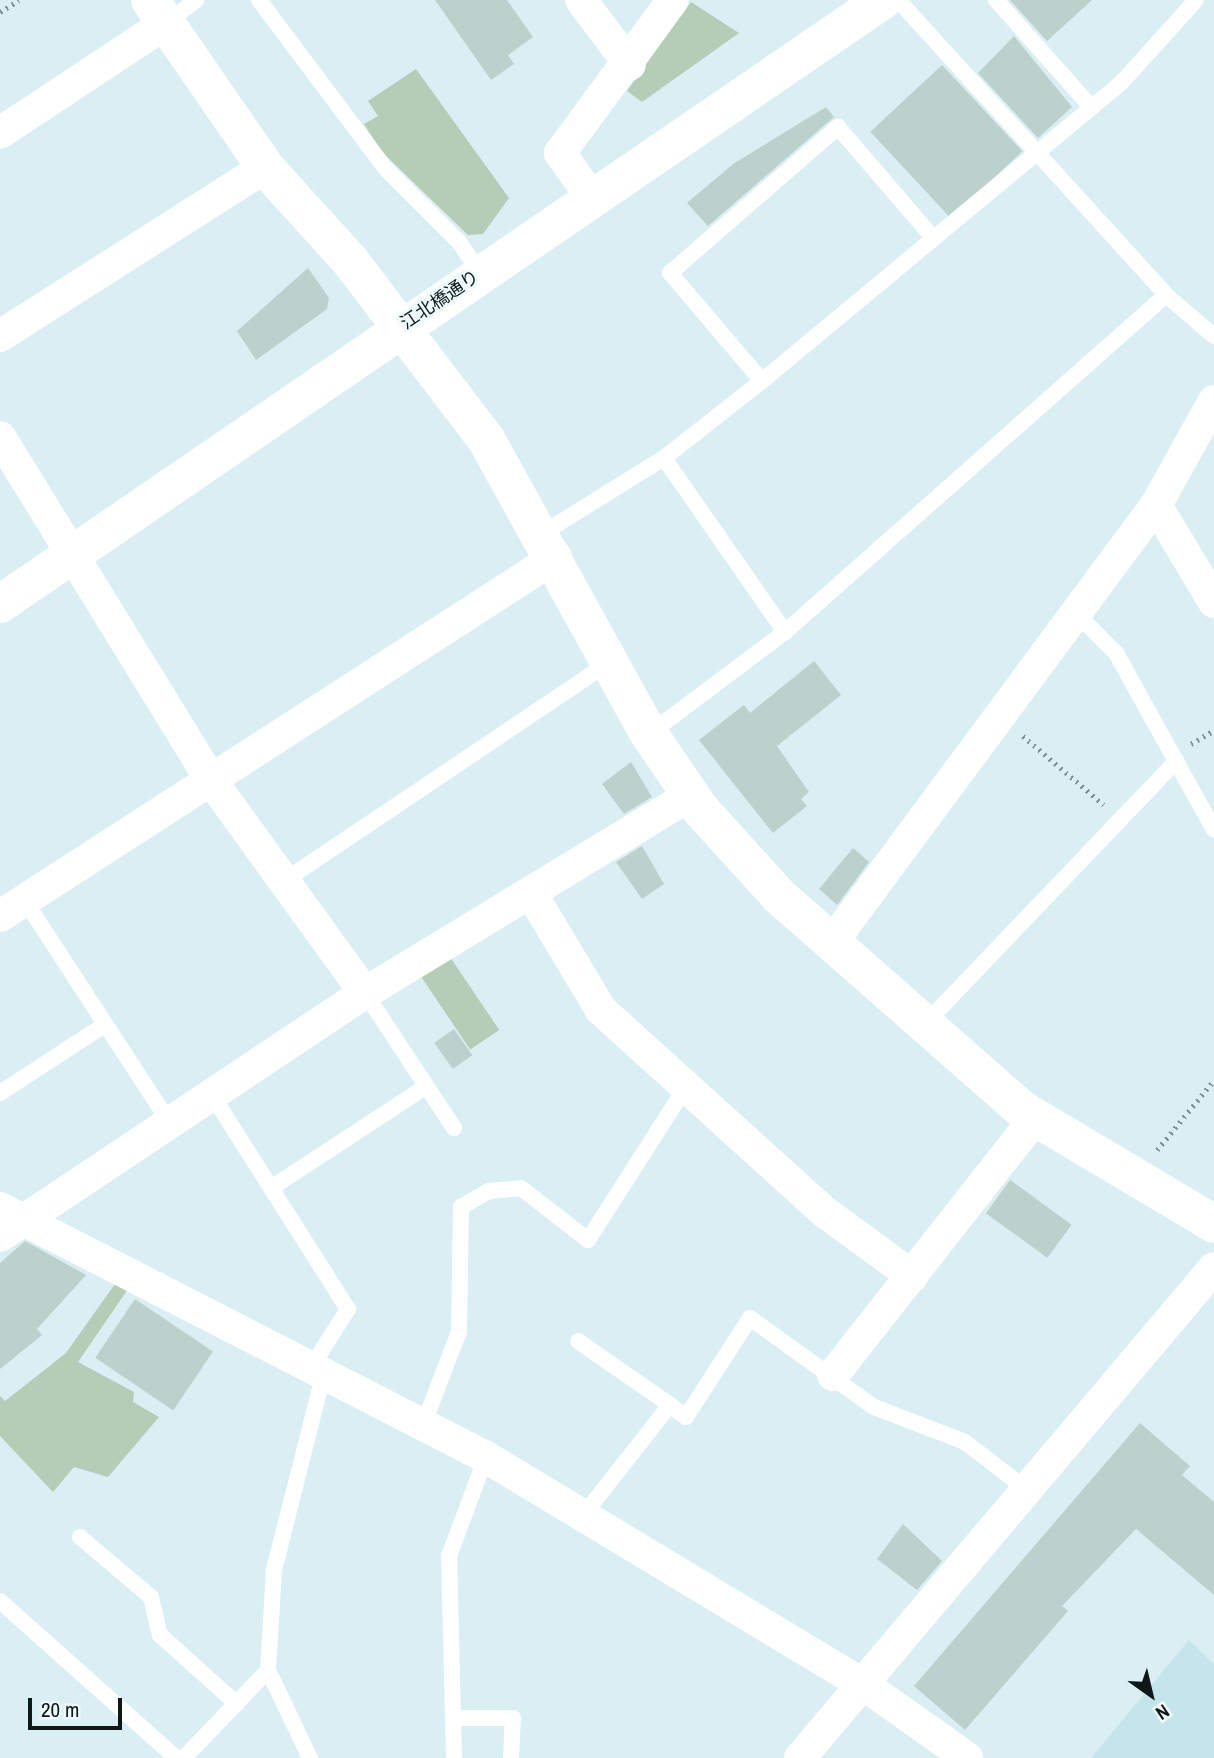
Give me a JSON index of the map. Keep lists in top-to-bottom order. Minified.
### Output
{"streets":{"street":["江北橋通り"]},"scale_bar":"20 m","north":"bottom right"}
